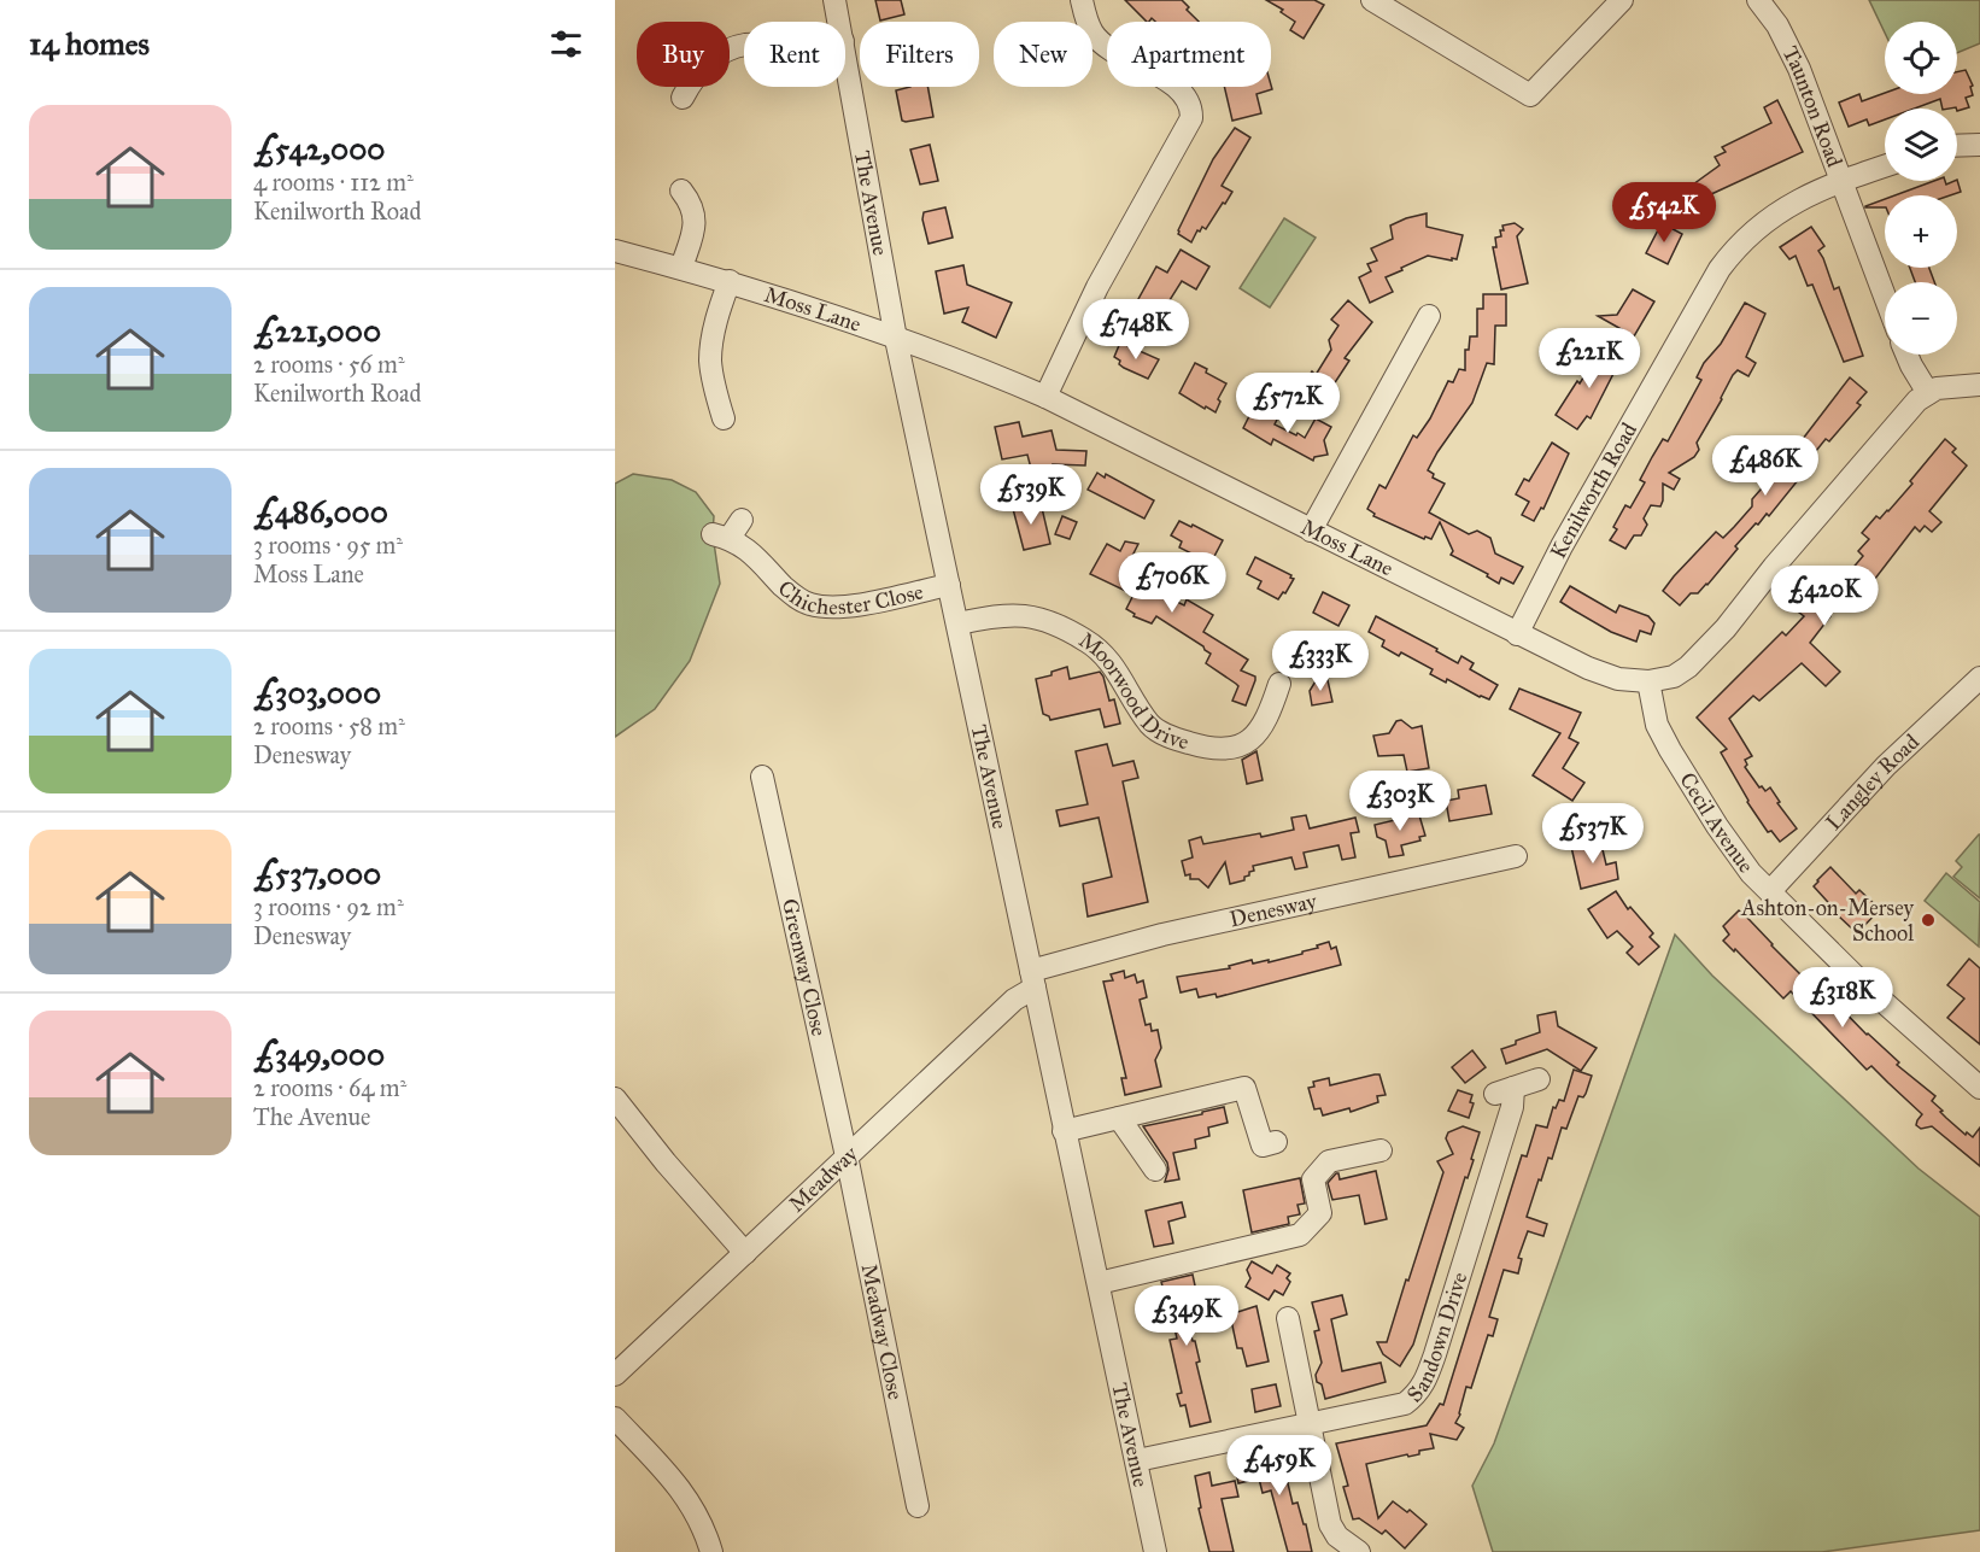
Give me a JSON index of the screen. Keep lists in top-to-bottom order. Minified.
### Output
{"streets":{"street":["Taunton Road","The Avenue","Moss Lane","Kenilworth Road","Chichester Close","Moorwood Drive","Langley Road","Cecil Avenue","Denesway","Greenway Close","Meadway","Meadway Close","Sandown Drive"]},"crossings":[["Taunton Road","Kenilworth Road"],["The Avenue","Moss Lane"],["The Avenue","Chichester Close"],["The Avenue","Moorwood Drive"],["The Avenue","Denesway"],["The Avenue","Meadway"],["The Avenue","Sandown Drive"],["Moss Lane","Kenilworth Road"],["Moss Lane","Cecil Avenue"],["Langley Road","Cecil Avenue"],["Denesway","Meadway"],["Greenway Close","Meadway"],["Greenway Close","Meadway Close"],["Meadway","Meadway Close"]],"places":["Ashton-on-Mersey School"],"page":{"heading":"14 homes","map_buttons":["+","−"],"chip":["Buy","Rent","Filters","New","Apartment"],"list":[{"name":"£542,000","note":"4 rooms · 112 m² · Kenilworth Road"},{"name":"£221,000","note":"2 rooms · 56 m² · Kenilworth Road"},{"name":"£486,000","note":"3 rooms · 95 m² · Moss Lane"},{"name":"£303,000","note":"2 rooms · 58 m² · Denesway"},{"name":"£537,000","note":"3 rooms · 92 m² · Denesway"},{"name":"£349,000","note":"2 rooms · 64 m² · The Avenue"}],"price":["£542K","£748K","£221K","£572K","£486K","£539K","£706K","£420K","£333K","£303K","£537K","£318K","£349K","£459K"]}}
